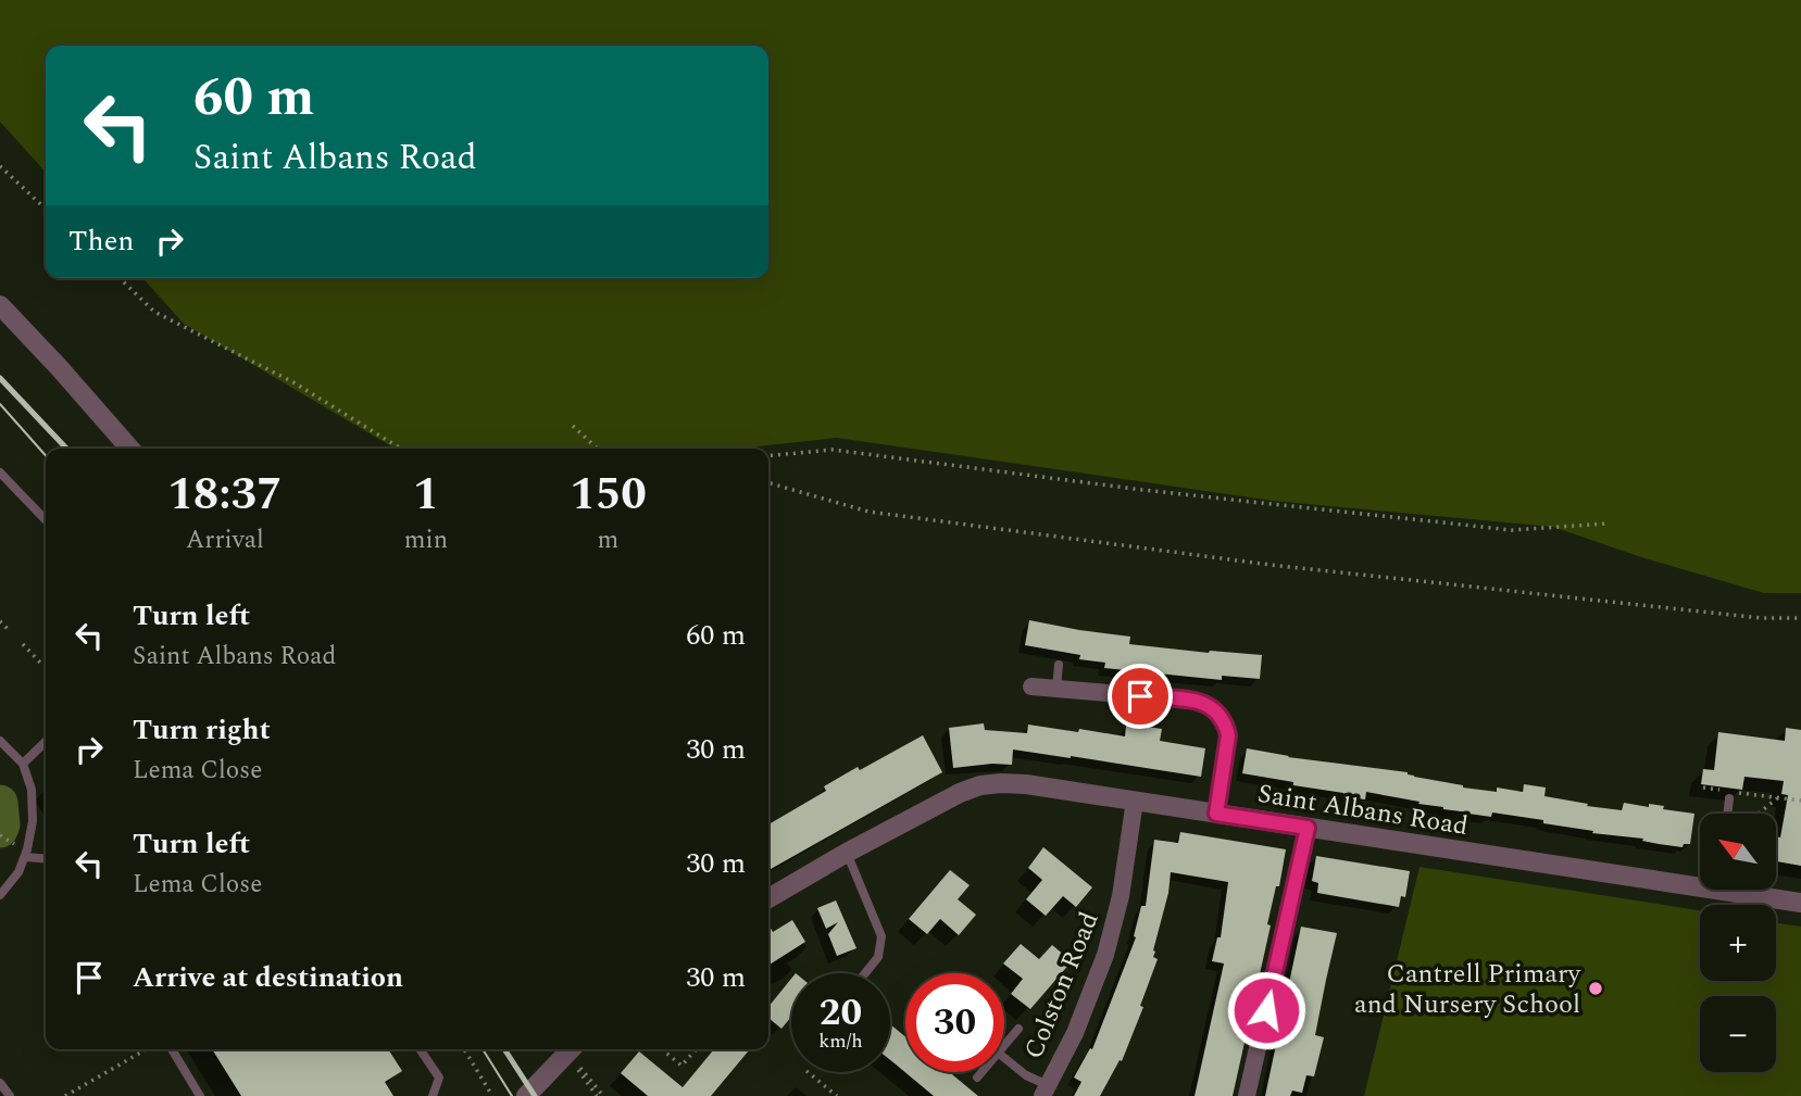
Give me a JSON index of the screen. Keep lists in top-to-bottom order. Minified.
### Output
{"streets":{"street":["Saint Albans Road","Colston Road"]},"crossings":[["Saint Albans Road","Colston Road"]],"places":["Cantrell Primary and Nursery School"],"north":"top left","page":{"turn":["60 m","Saint Albans Road"],"then":"Then","eta":["18:37","Arrival","1","min","150","m"],"list":[{"name":"Turn left","note":"Saint Albans Road","value":"60 m"},{"name":"Turn right","note":"Lema Close","value":"30 m"},{"name":"Turn left","note":"Lema Close","value":"30 m"},{"name":"Arrive at destination","value":"30 m"}],"map_buttons":["+","−"],"speed":"20 km/h","limit":"30"}}
